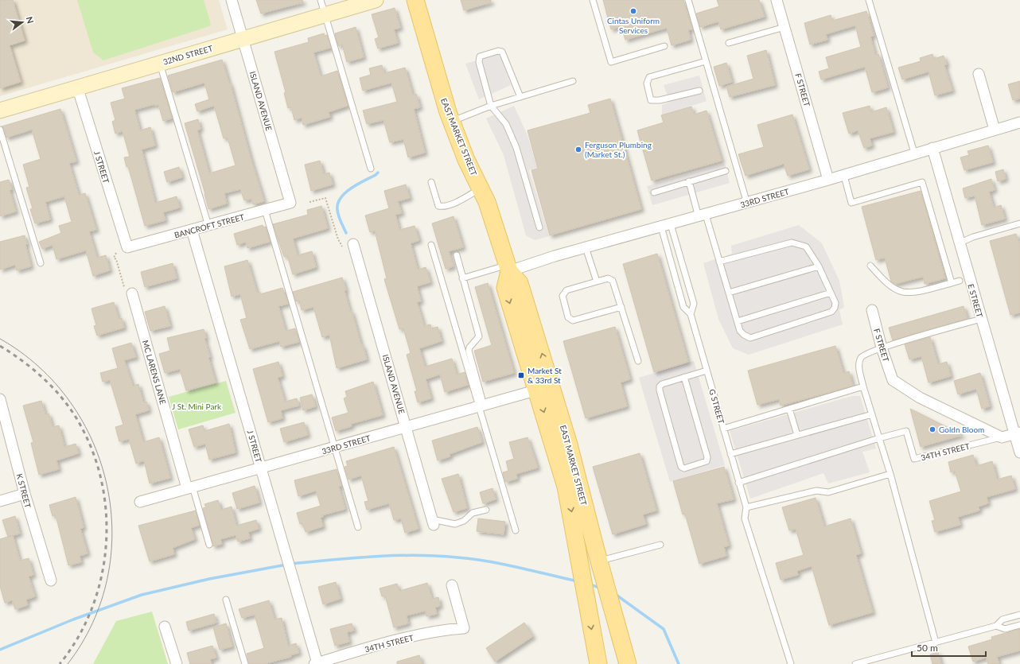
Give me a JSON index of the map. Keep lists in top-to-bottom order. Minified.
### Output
{"streets":{"main road":["32ND STREET","EAST MARKET STREET"],"street":["F STREET","ISLAND AVENUE","J STREET","33RD STREET","BANCROFT STREET","E STREET","MC LARENS LANE","34TH STREET","K STREET"],"lane":["G STREET"]},"crossings":[["32ND STREET","ISLAND AVENUE"],["32ND STREET","J STREET"],["F STREET","33RD STREET"],["F STREET","34TH STREET"],["ISLAND AVENUE","33RD STREET"],["ISLAND AVENUE","BANCROFT STREET"],["EAST MARKET STREET","33RD STREET"],["J STREET","33RD STREET"],["J STREET","BANCROFT STREET"],["J STREET","34TH STREET"],["33RD STREET","E STREET"],["33RD STREET","MC LARENS LANE"],["33RD STREET","G STREET"]],"parks":["J St. Mini Park"],"places":{"other":["Cintas Uniform Services","Ferguson Plumbing (Market St.)","Goldn Bloom"],"transit":["Market St & 33rd St"]},"scale_bar":"50 m","north":"right"}
